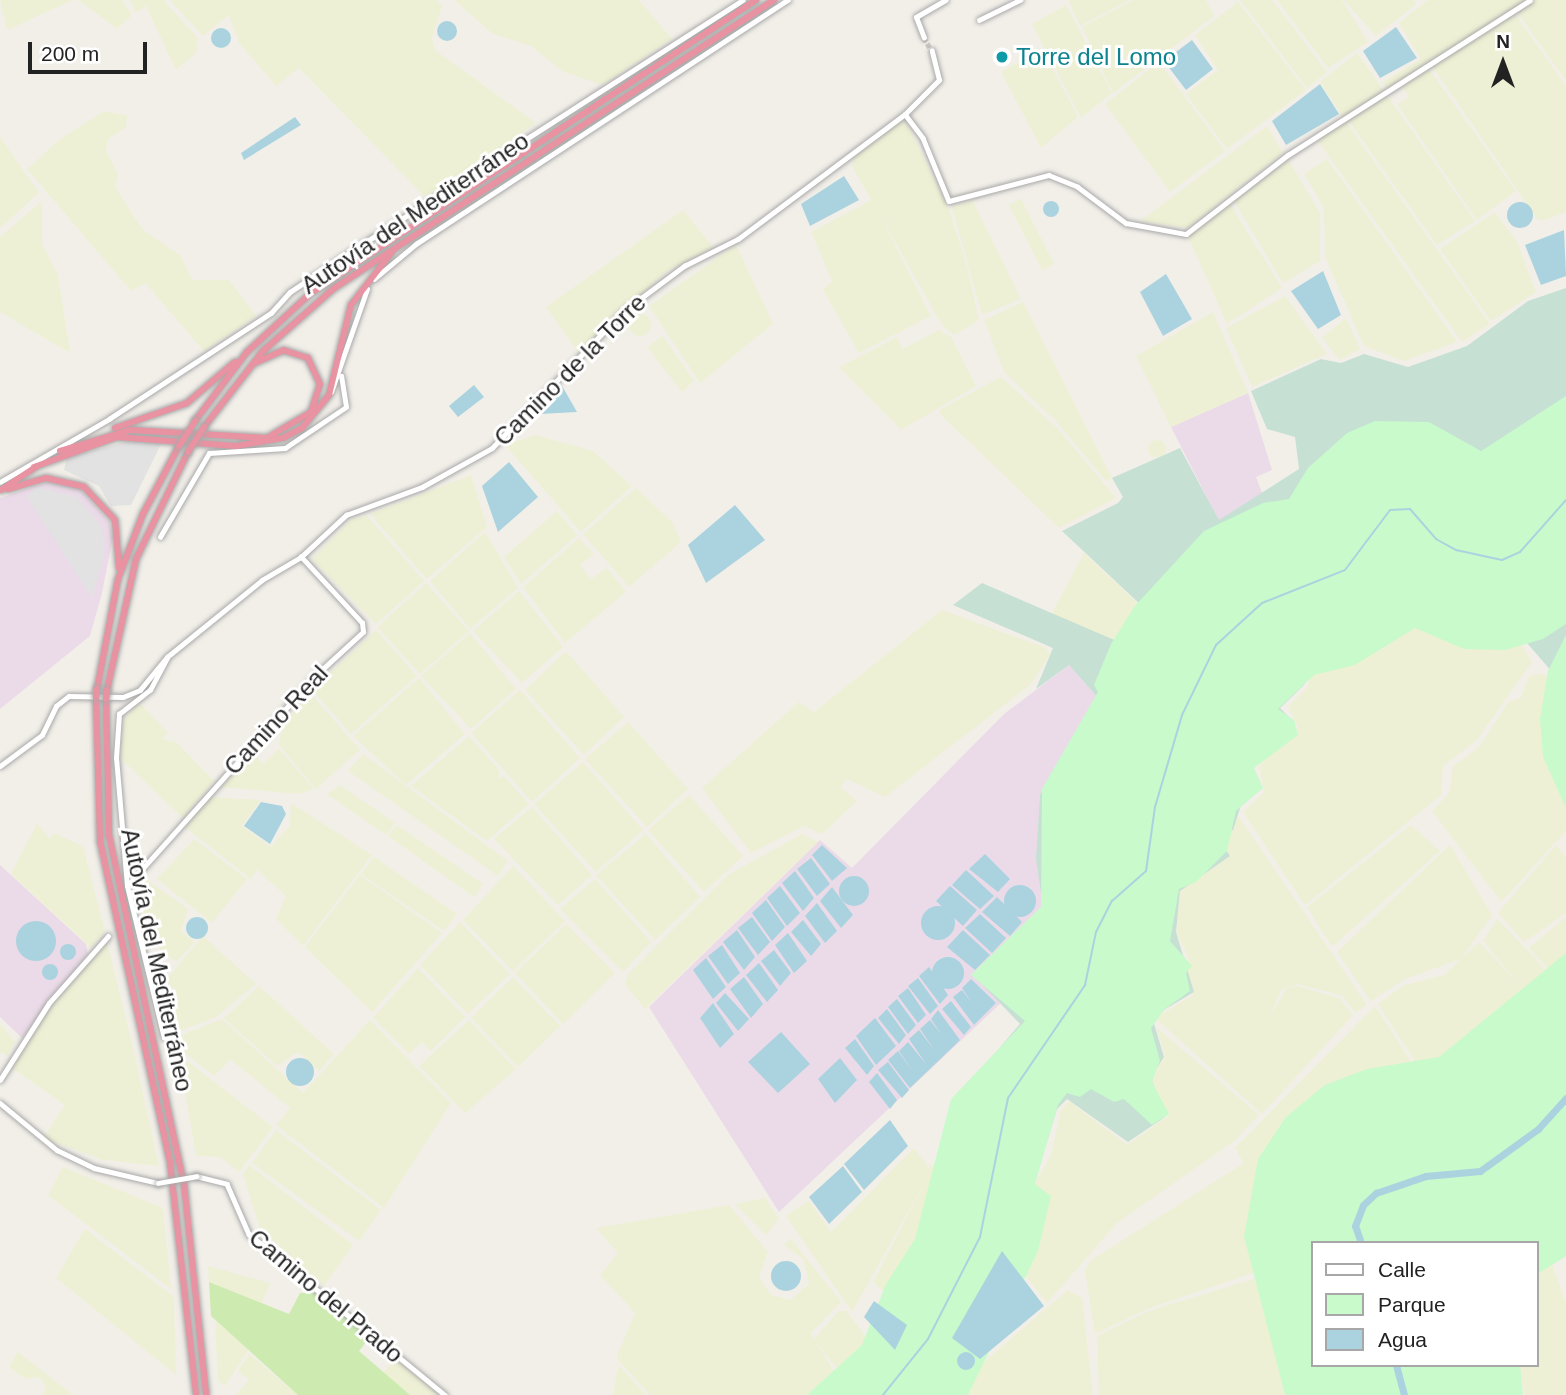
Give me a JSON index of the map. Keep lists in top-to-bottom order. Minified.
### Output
{"streets":{"highway":["Autovía del Mediterráneo"],"street":["Camino de la Torre","Camino Real","Camino del Prado"]},"crossings":[["Camino de la Torre","Camino Real"]],"places":["Torre del Lomo"],"legend":["Calle","Parque","Agua"],"scale_bar":"200 m","north":"top"}
